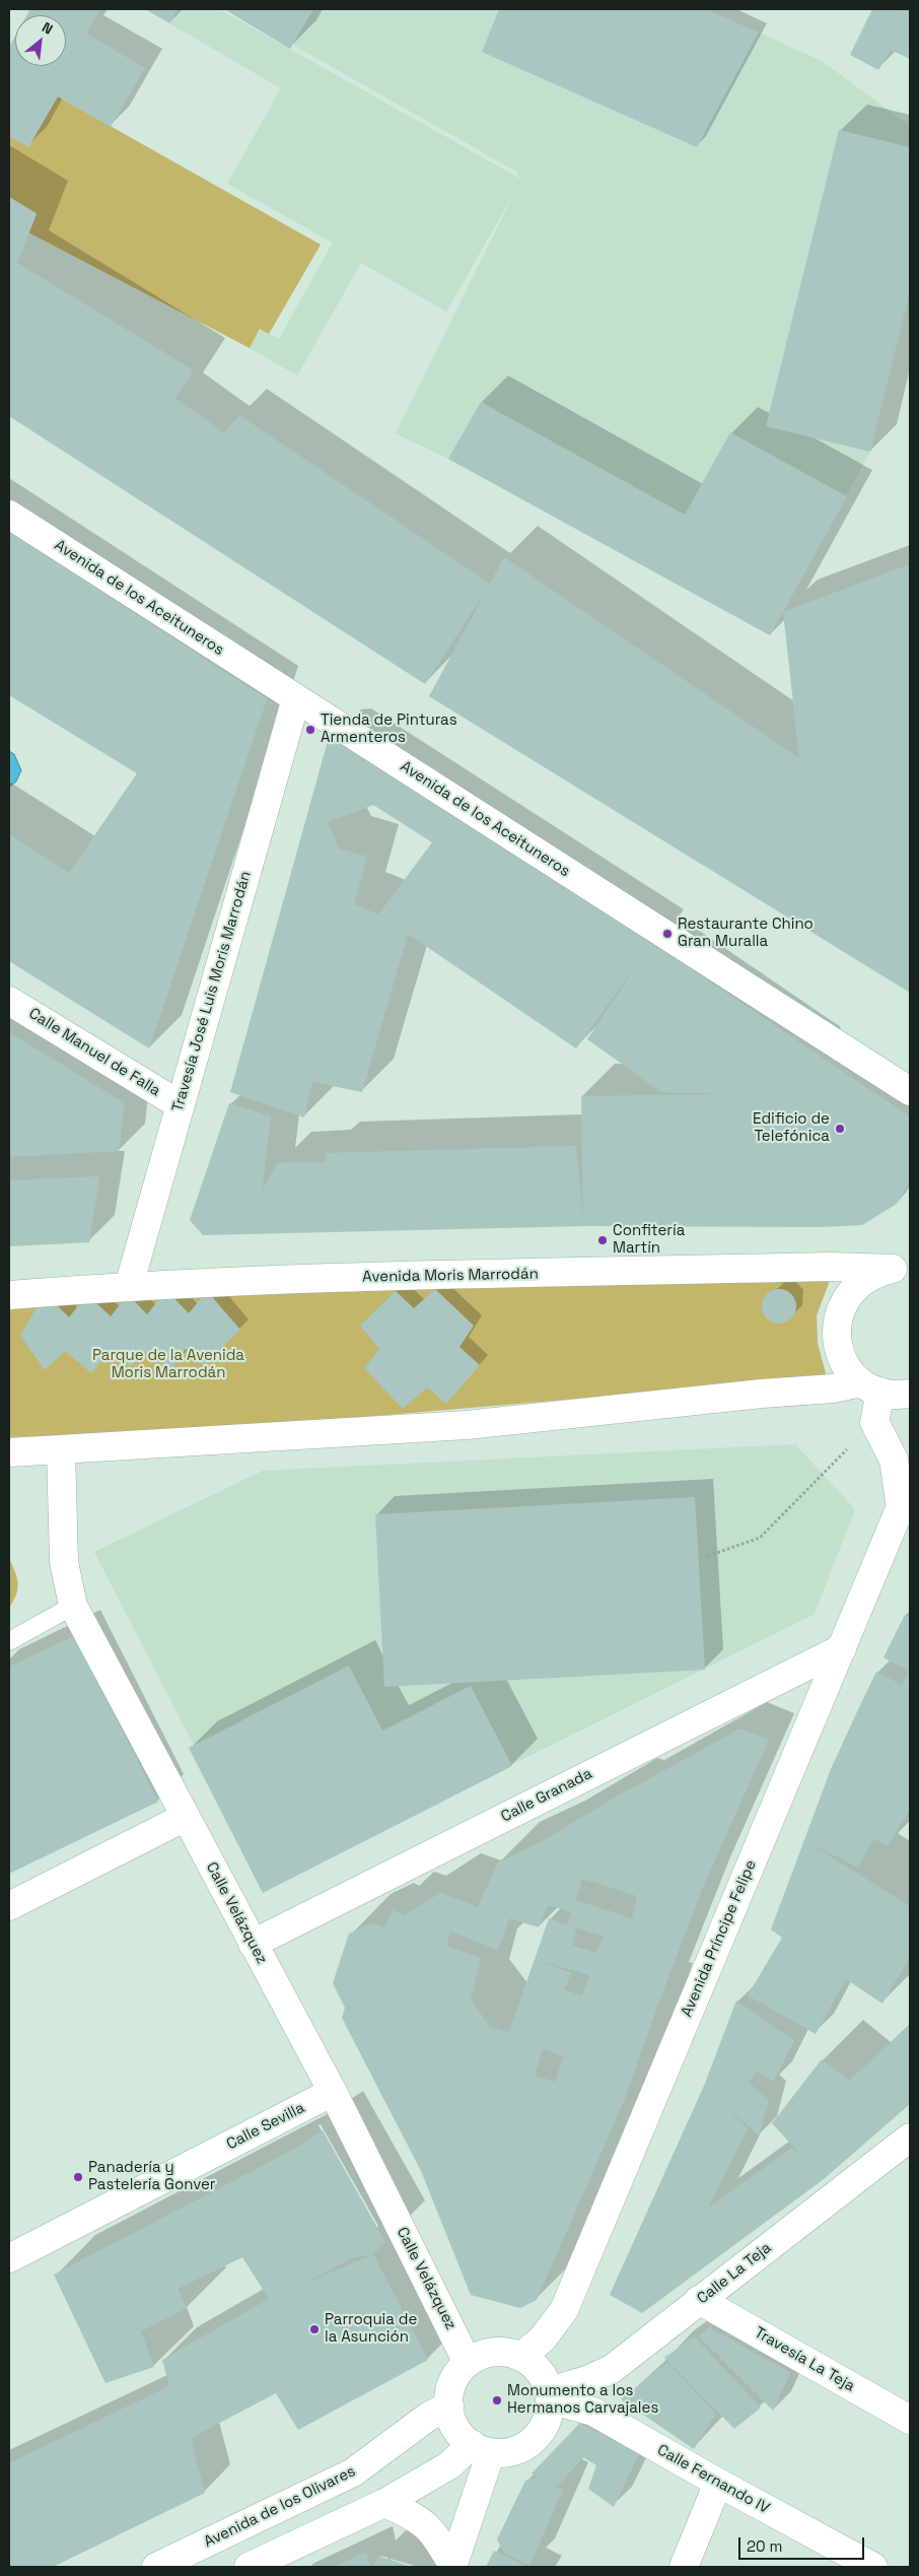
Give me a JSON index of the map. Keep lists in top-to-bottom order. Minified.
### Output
{"streets":{"street":["Avenida de los Aceituneros","Travesía José Luis Moris Marrodán","Calle Manuel de Falla","Avenida Moris Marrodán","Calle Granada","Calle Velázquez","Avenida Príncipe Felipe","Calle Sevilla","Calle La Teja","Travesía La Teja","Calle Fernando IV","Avenida de los Olivares"]},"crossings":[["Avenida de los Aceituneros","Travesía José Luis Moris Marrodán"],["Travesía José Luis Moris Marrodán","Calle Manuel de Falla"],["Travesía José Luis Moris Marrodán","Avenida Moris Marrodán"],["Calle Granada","Calle Velázquez"],["Calle Granada","Avenida Príncipe Felipe"],["Calle Velázquez","Avenida Príncipe Felipe"],["Calle Velázquez","Calle Sevilla"],["Calle Velázquez","Calle La Teja"],["Calle Velázquez","Calle Fernando IV"],["Calle Velázquez","Avenida de los Olivares"],["Avenida Príncipe Felipe","Calle La Teja"],["Avenida Príncipe Felipe","Calle Fernando IV"],["Avenida Príncipe Felipe","Avenida de los Olivares"],["Calle La Teja","Travesía La Teja"],["Calle La Teja","Calle Fernando IV"],["Calle La Teja","Avenida de los Olivares"],["Calle Fernando IV","Avenida de los Olivares"]],"parks":["Parque de la Avenida Moris Marrodán"],"places":["Tienda de Pinturas Armenteros","Restaurante Chino Gran Muralla","Edificio de Telefónica","Confitería Martín","Panadería y Pastelería Gonver","Parroquia de la Asunción","Monumento a los Hermanos Carvajales"],"scale_bar":"20 m","north":"top right"}
